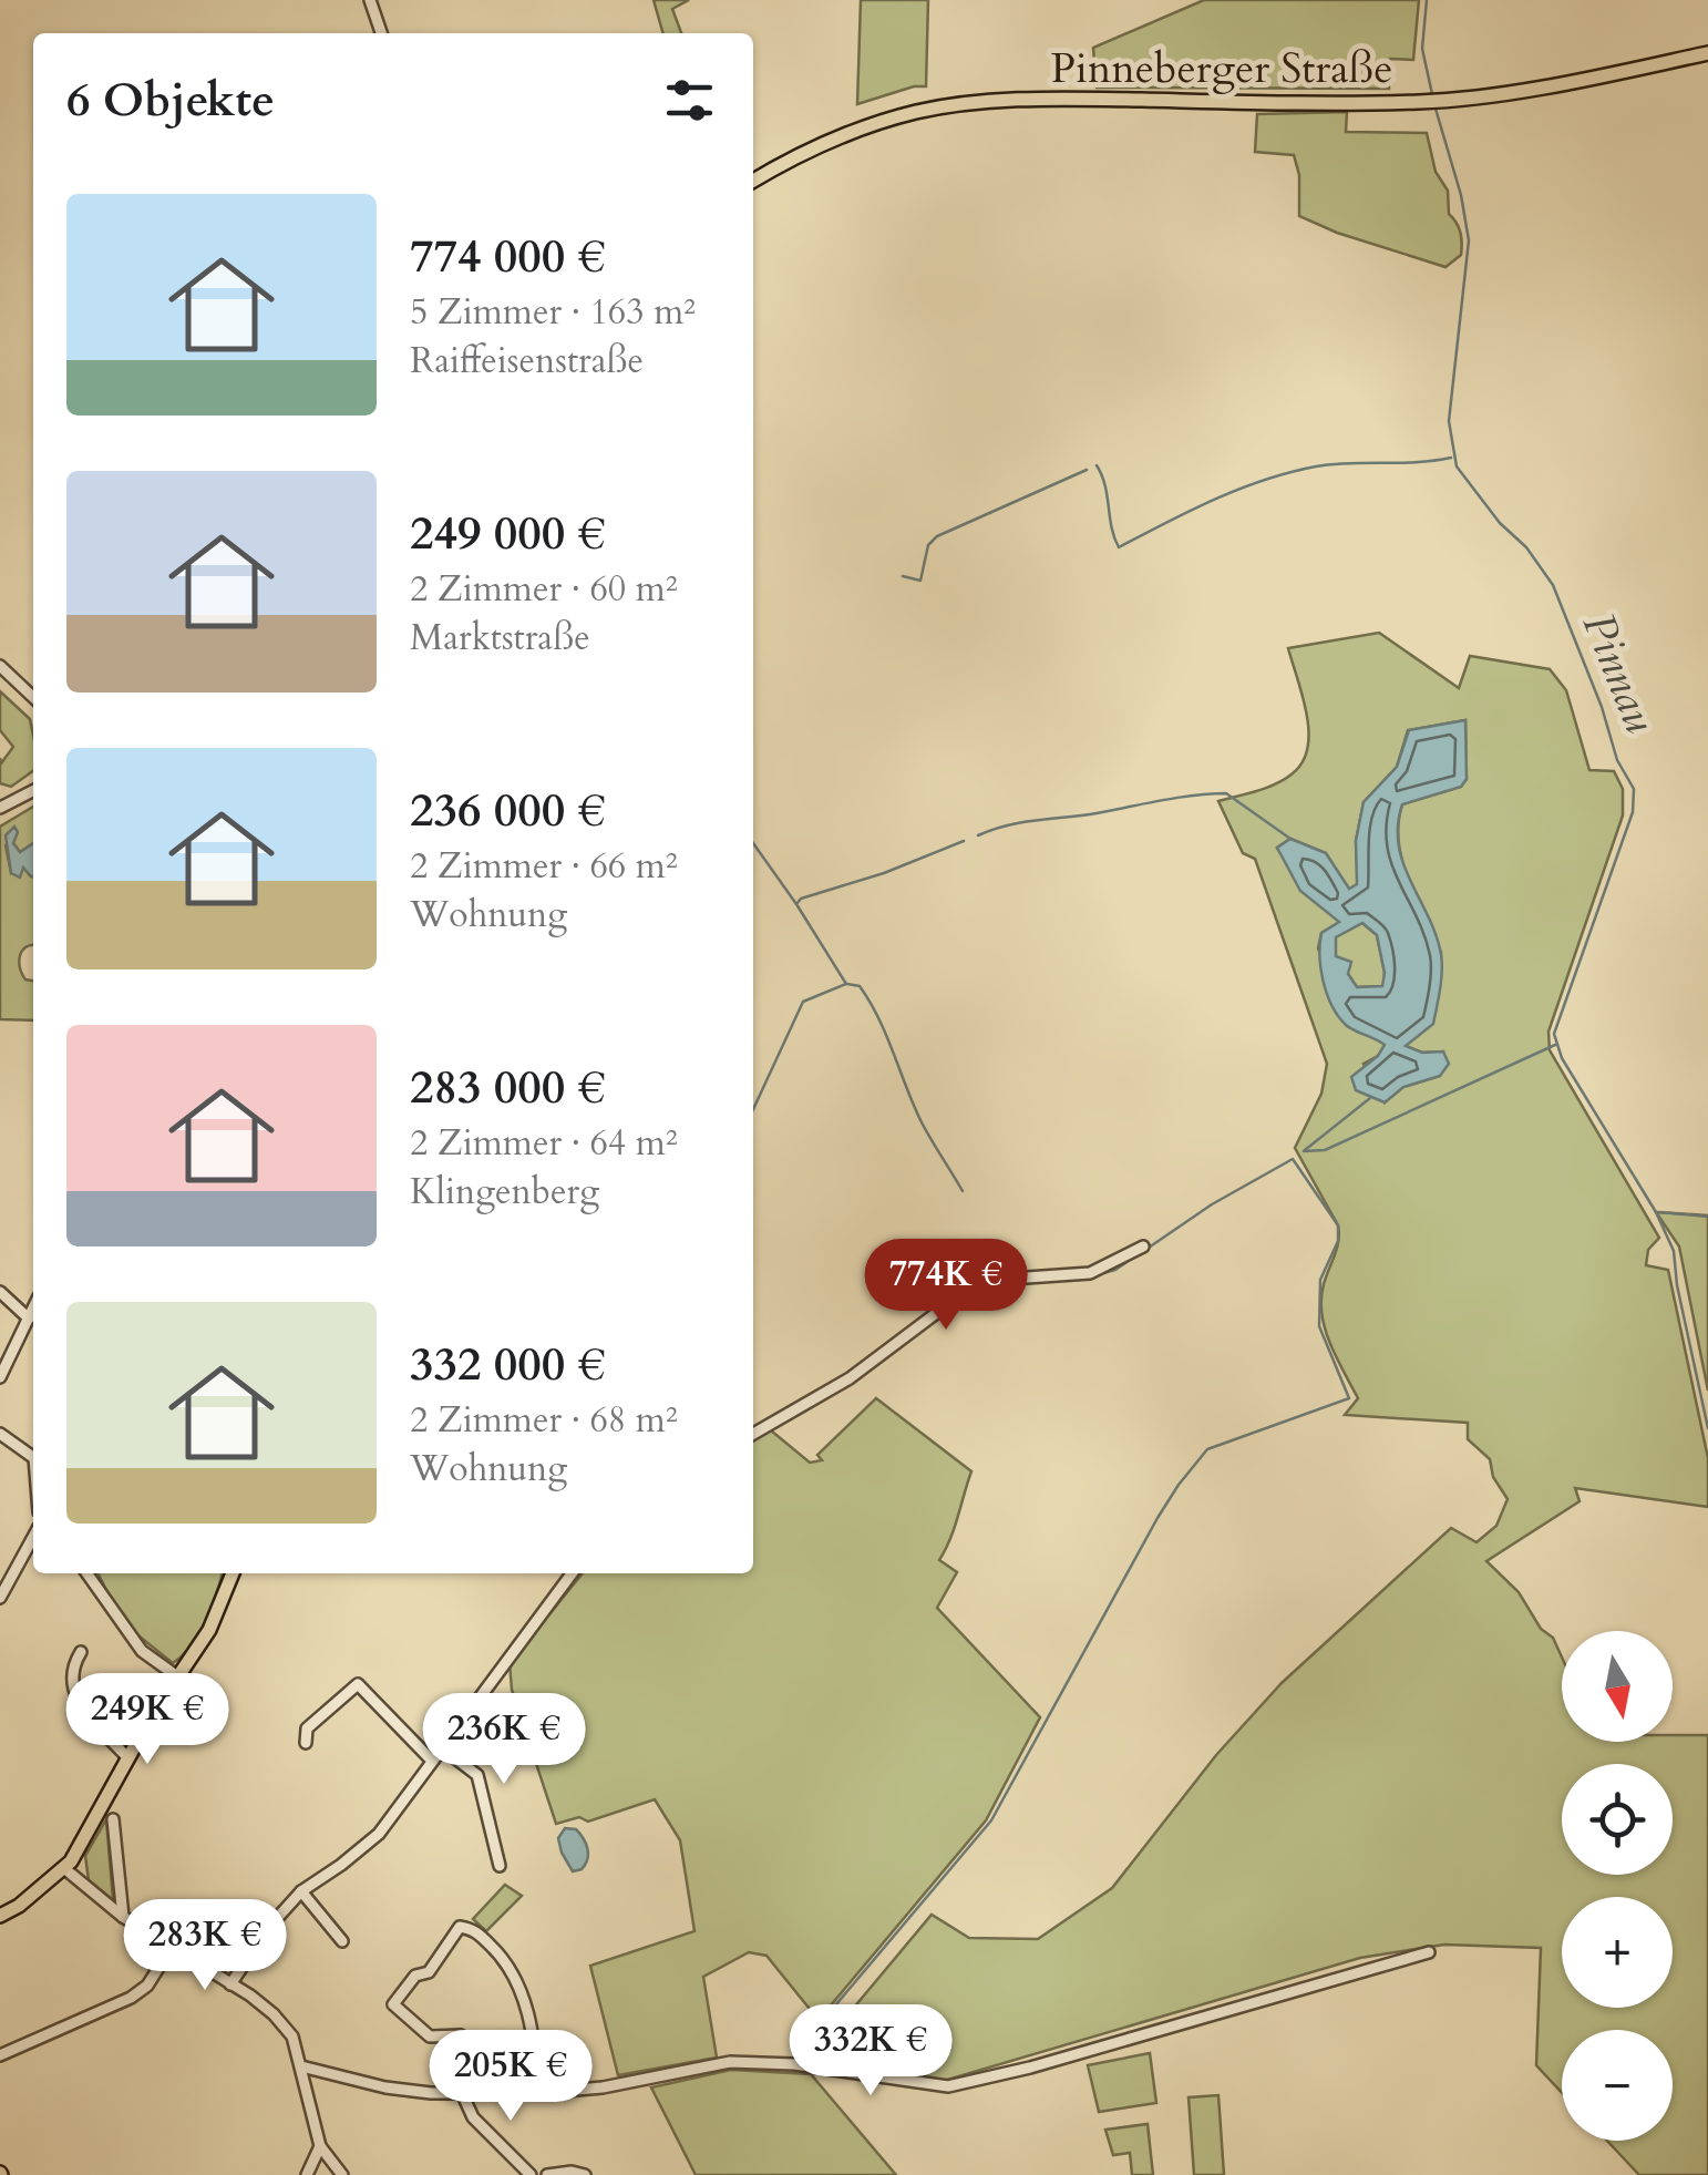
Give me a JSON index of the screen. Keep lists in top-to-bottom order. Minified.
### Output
{"streets":{"main road":["Pinneberger Straße"]},"water":["Pinnau"],"north":"bottom","page":{"heading":"6 Objekte","list":[{"name":"774 000 €","note":"5 Zimmer · 163 m² · Raiffeisenstraße"},{"name":"249 000 €","note":"2 Zimmer · 60 m² · Marktstraße"},{"name":"236 000 €","note":"2 Zimmer · 66 m² · Wohnung"},{"name":"283 000 €","note":"2 Zimmer · 64 m² · Klingenberg"},{"name":"332 000 €","note":"2 Zimmer · 68 m² · Wohnung"}],"price":["774K €","249K €","236K €","283K €","332K €","205K €"],"map_buttons":["+","−"]}}
